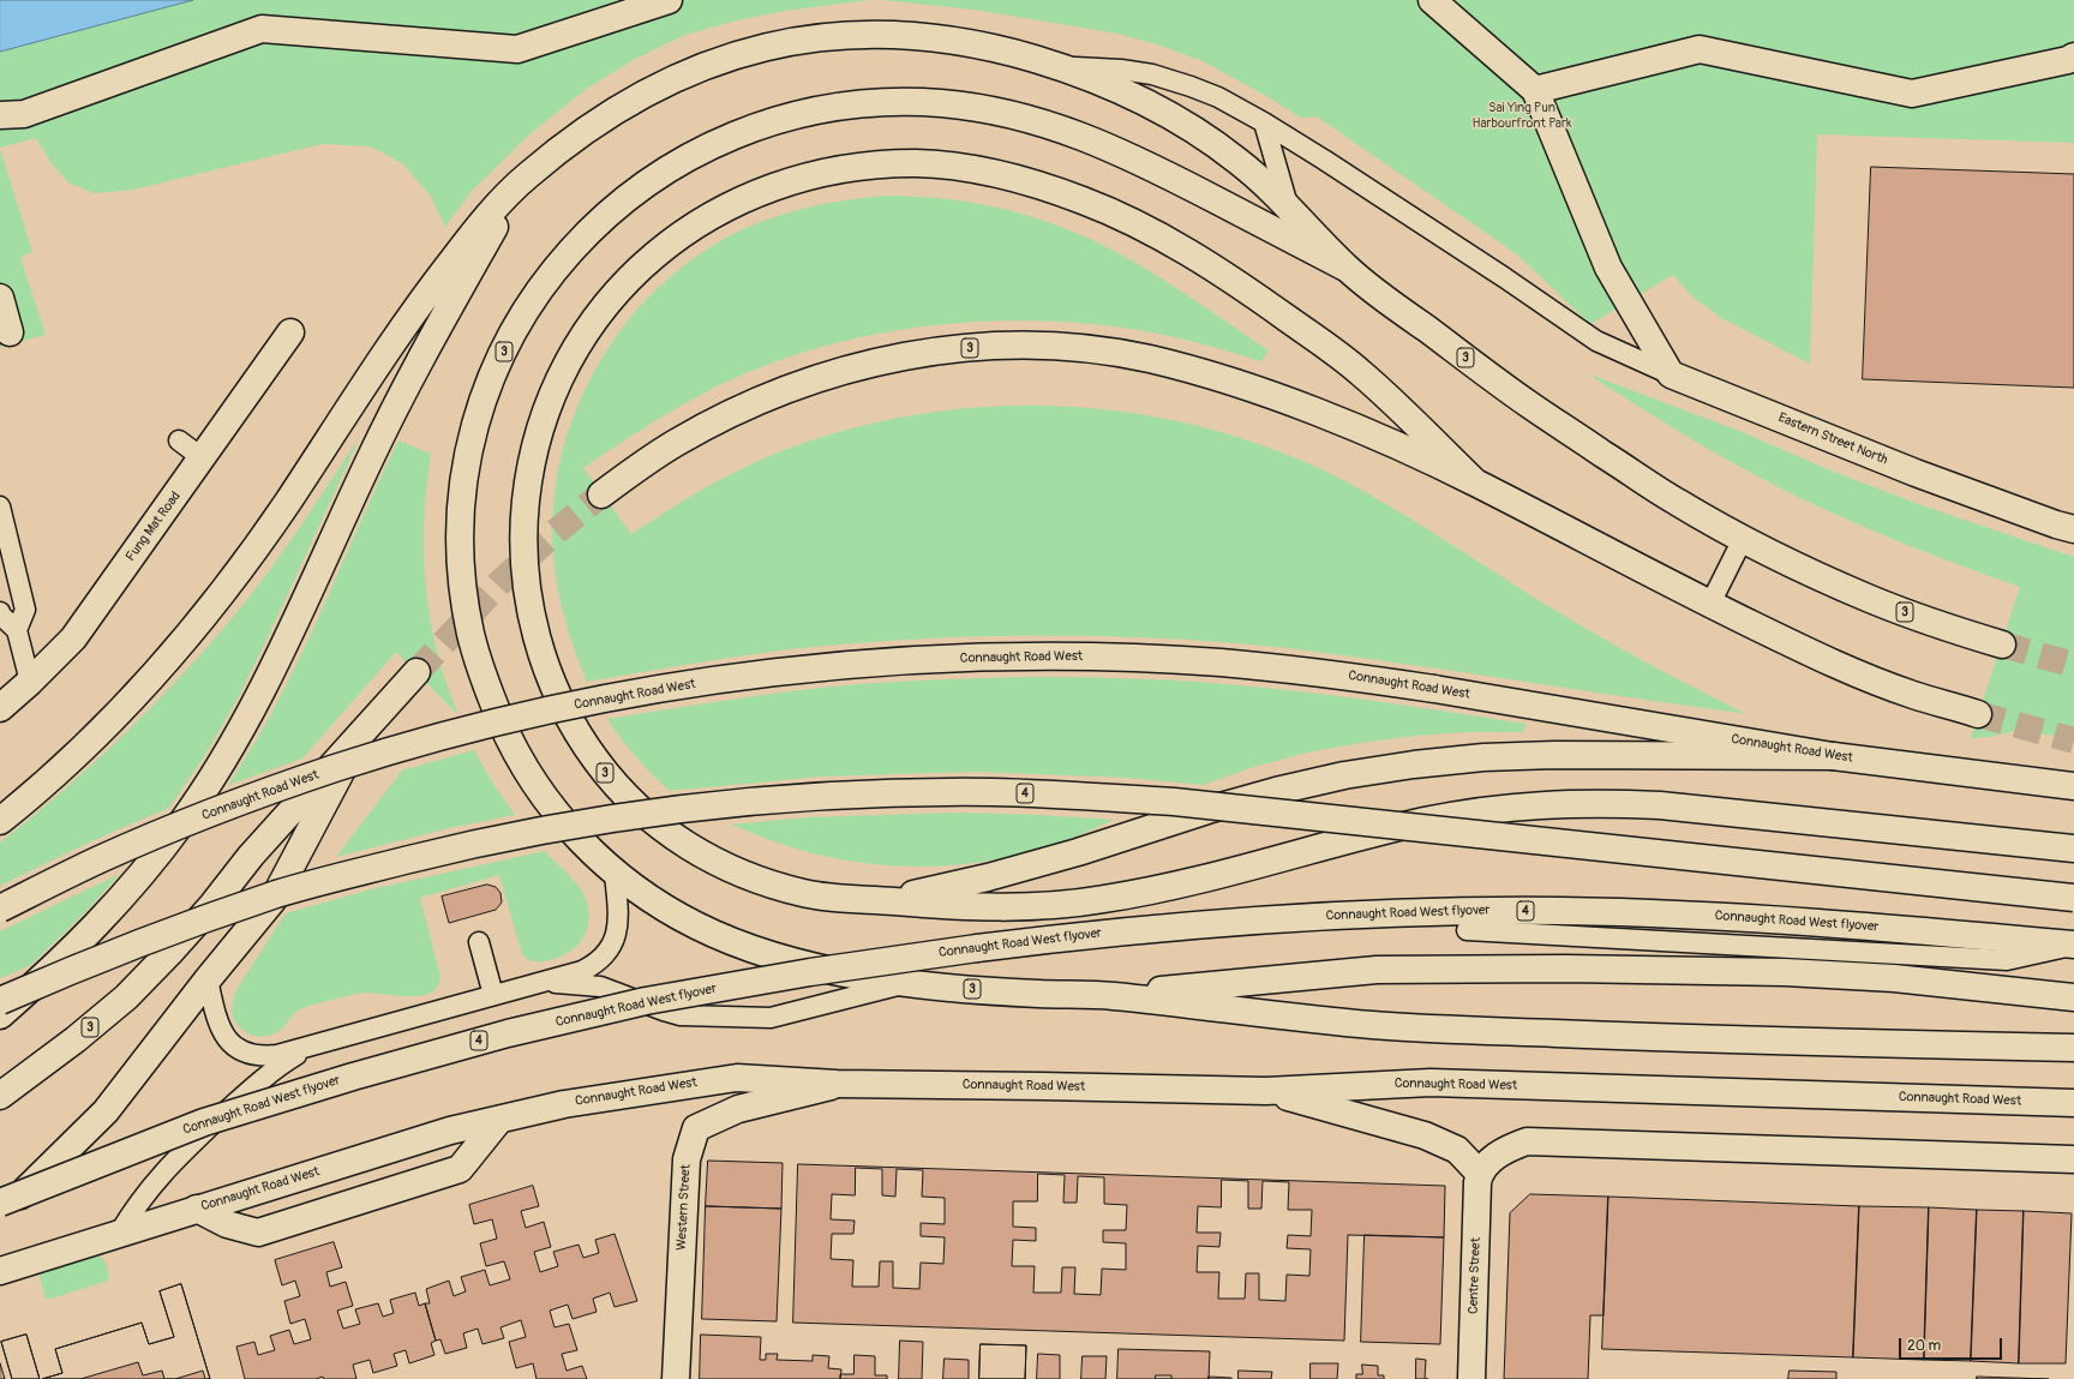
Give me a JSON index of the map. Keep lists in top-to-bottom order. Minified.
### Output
{"streets":{"main road":["3","Eastern Street North","Fung Mat Road","Connaught Road West","4","Connaught Road West flyover","Western Street","Centre Street"]},"crossings":[["Connaught Road West","Western Street"]],"parks":["Sai Ying Pun Harbourfront Park"],"scale_bar":"20 m"}
